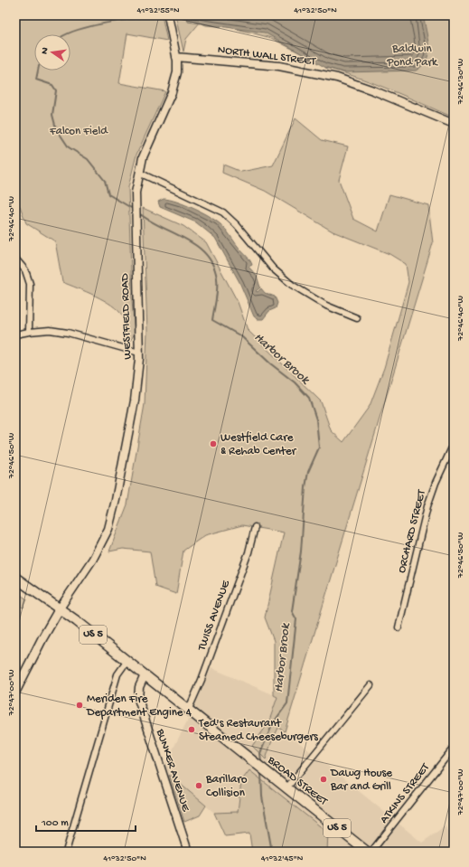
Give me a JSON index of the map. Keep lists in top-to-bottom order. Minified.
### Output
{"streets":{"main road":["US 5","BROAD STREET"],"street":["NORTH WALL STREET","WESTFIELD ROAD","ORCHARD STREET","TWISS AVENUE","BUNKER AVENUE","ATKINS STREET"]},"crossings":[["NORTH WALL STREET","WESTFIELD ROAD"],["WESTFIELD ROAD","US 5"],["WESTFIELD ROAD","BROAD STREET"],["TWISS AVENUE","BROAD STREET"],["US 5","BROAD STREET"],["BUNKER AVENUE","BROAD STREET"]],"water":["Harbor Brook"],"parks":["Baldwin Pond Park","Falcon Field"],"places":["Westfield Care & Rehab Center","Meriden Fire Department Engine 4","Ted's Restaurant Steamed Cheeseburgers","Dawg House Bar and Grill","Barillaro Collision"],"scale_bar":"100 m","north":"left","coordinates":["41°32'55\"N","41°32'50\"N","72°46'30\"W","72°46'40\"W","72°46'50\"W","72°47'00\"W","41°32'45\"N"]}
